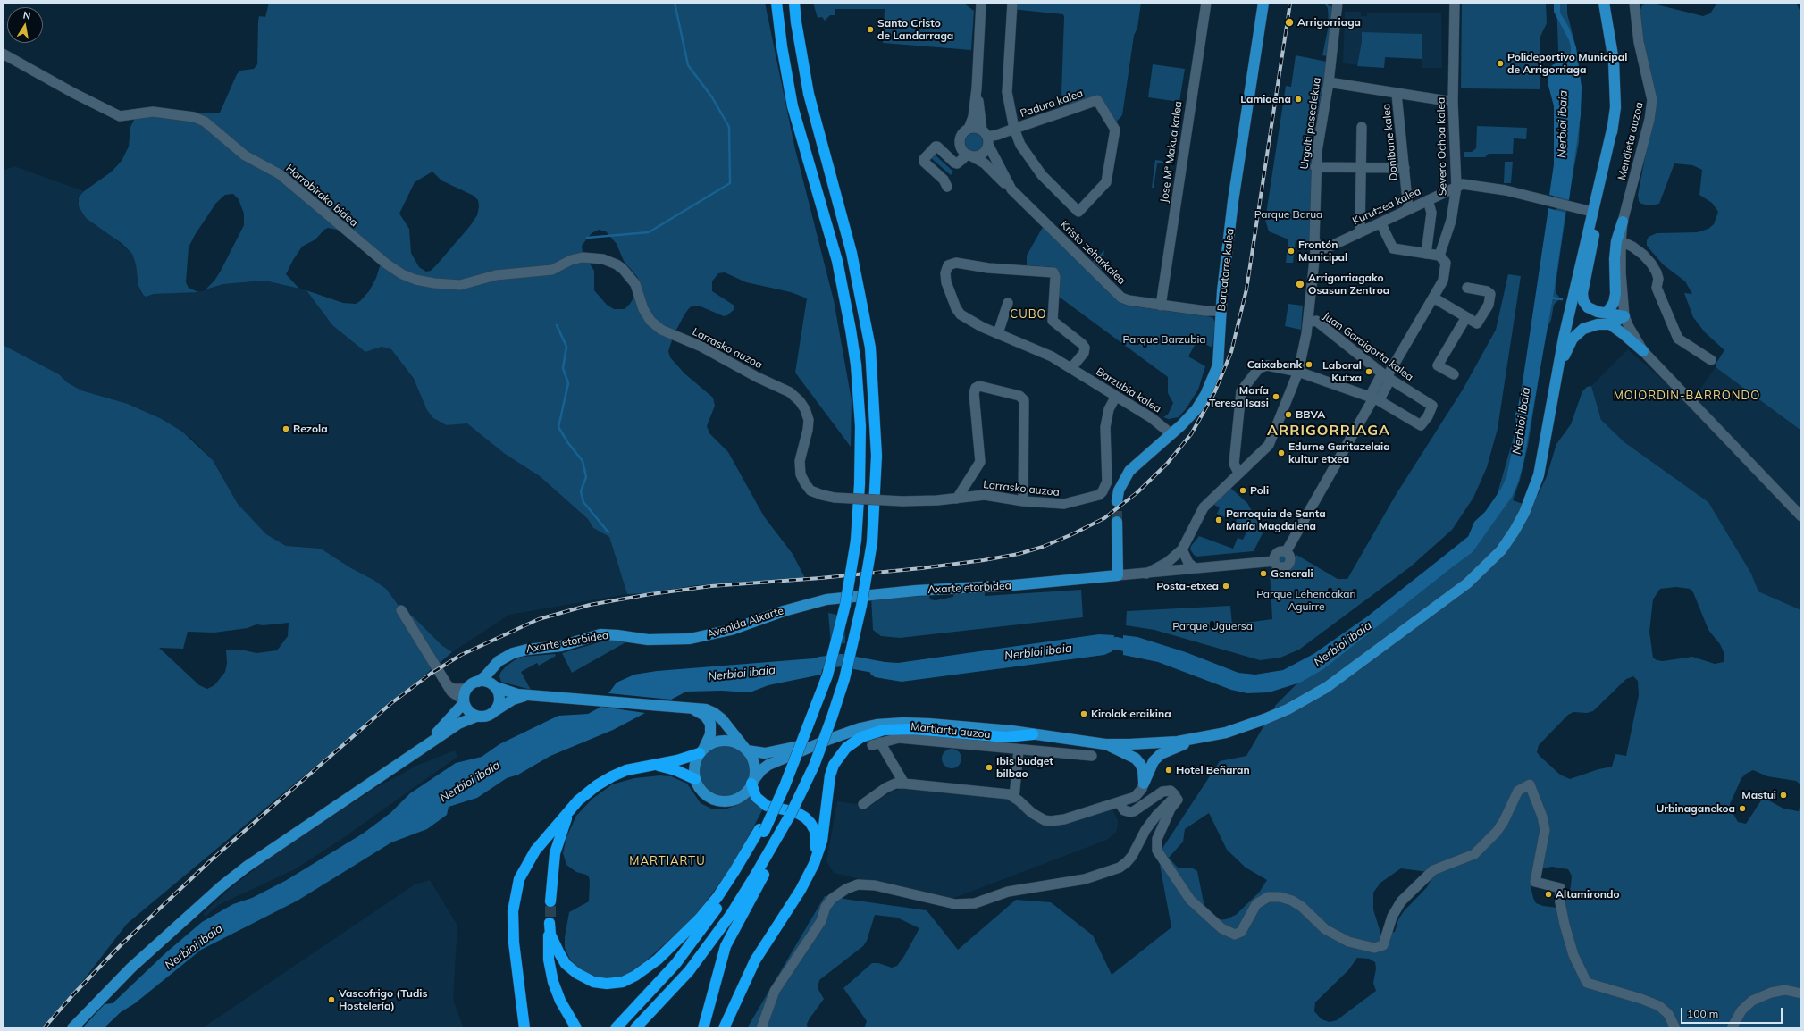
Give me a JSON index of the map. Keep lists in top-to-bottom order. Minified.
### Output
{"streets":{"main road":["Baruatorre kalea","Axarte etorbidea","Avenida Aixarte"],"street":["Padura kalea","Urgoiti pasealekua","Mendieta auzoa","Donibane kalea","Severo Ochoa kalea","Jose Mª Makua kalea","Harrobirako bidea","Kurutzea kalea","Kristo zeharkalea","Juan Garaigorta kalea","Larrasko auzoa","Barzubia kalea","Martiartu auzoa"]},"crossings":[["Padura kalea","Kristo zeharkalea"],["Urgoiti pasealekua","Kurutzea kalea"],["Urgoiti pasealekua","Juan Garaigorta kalea"],["Donibane kalea","Kurutzea kalea"],["Severo Ochoa kalea","Kurutzea kalea"],["Jose Mª Makua kalea","Kristo zeharkalea"],["Harrobirako bidea","Larrasko auzoa"],["Kristo zeharkalea","Baruatorre kalea"],["Baruatorre kalea","Barzubia kalea"],["Larrasko auzoa","Barzubia kalea"],["Axarte etorbidea","Avenida Aixarte"]],"districts":["CUBO","MOIORDIN-BARRONDO","ARRIGORRIAGA","MARTIARTU"],"water":["Nerbioi ibaia"],"parks":["Parque Barua","Parque Barzubia","Parque Lehendakari Aguirre","Parque Uguersa"],"places":["Arrigorriaga","Santo Cristo de Landarraga","Polideportivo Municipal de Arrigorriaga","Lamiaena","Frontón Municipal","Arrigorriagako Osasun Zentroa","Caixabank","Laboral Kutxa","María Teresa Isasi","BBVA","Rezola","Edurne Garitazelaia kultur etxea","Poli","Parroquia de Santa María Magdalena","Generali","Posta-etxea","Kirolak eraikina","Ibis budget bilbao","Hotel Beñaran","Mastui","Urbinaganekoa","Altamirondo","Vascofrigo (Tudis Hostelería)"],"scale_bar":"100 m","north":"top"}
